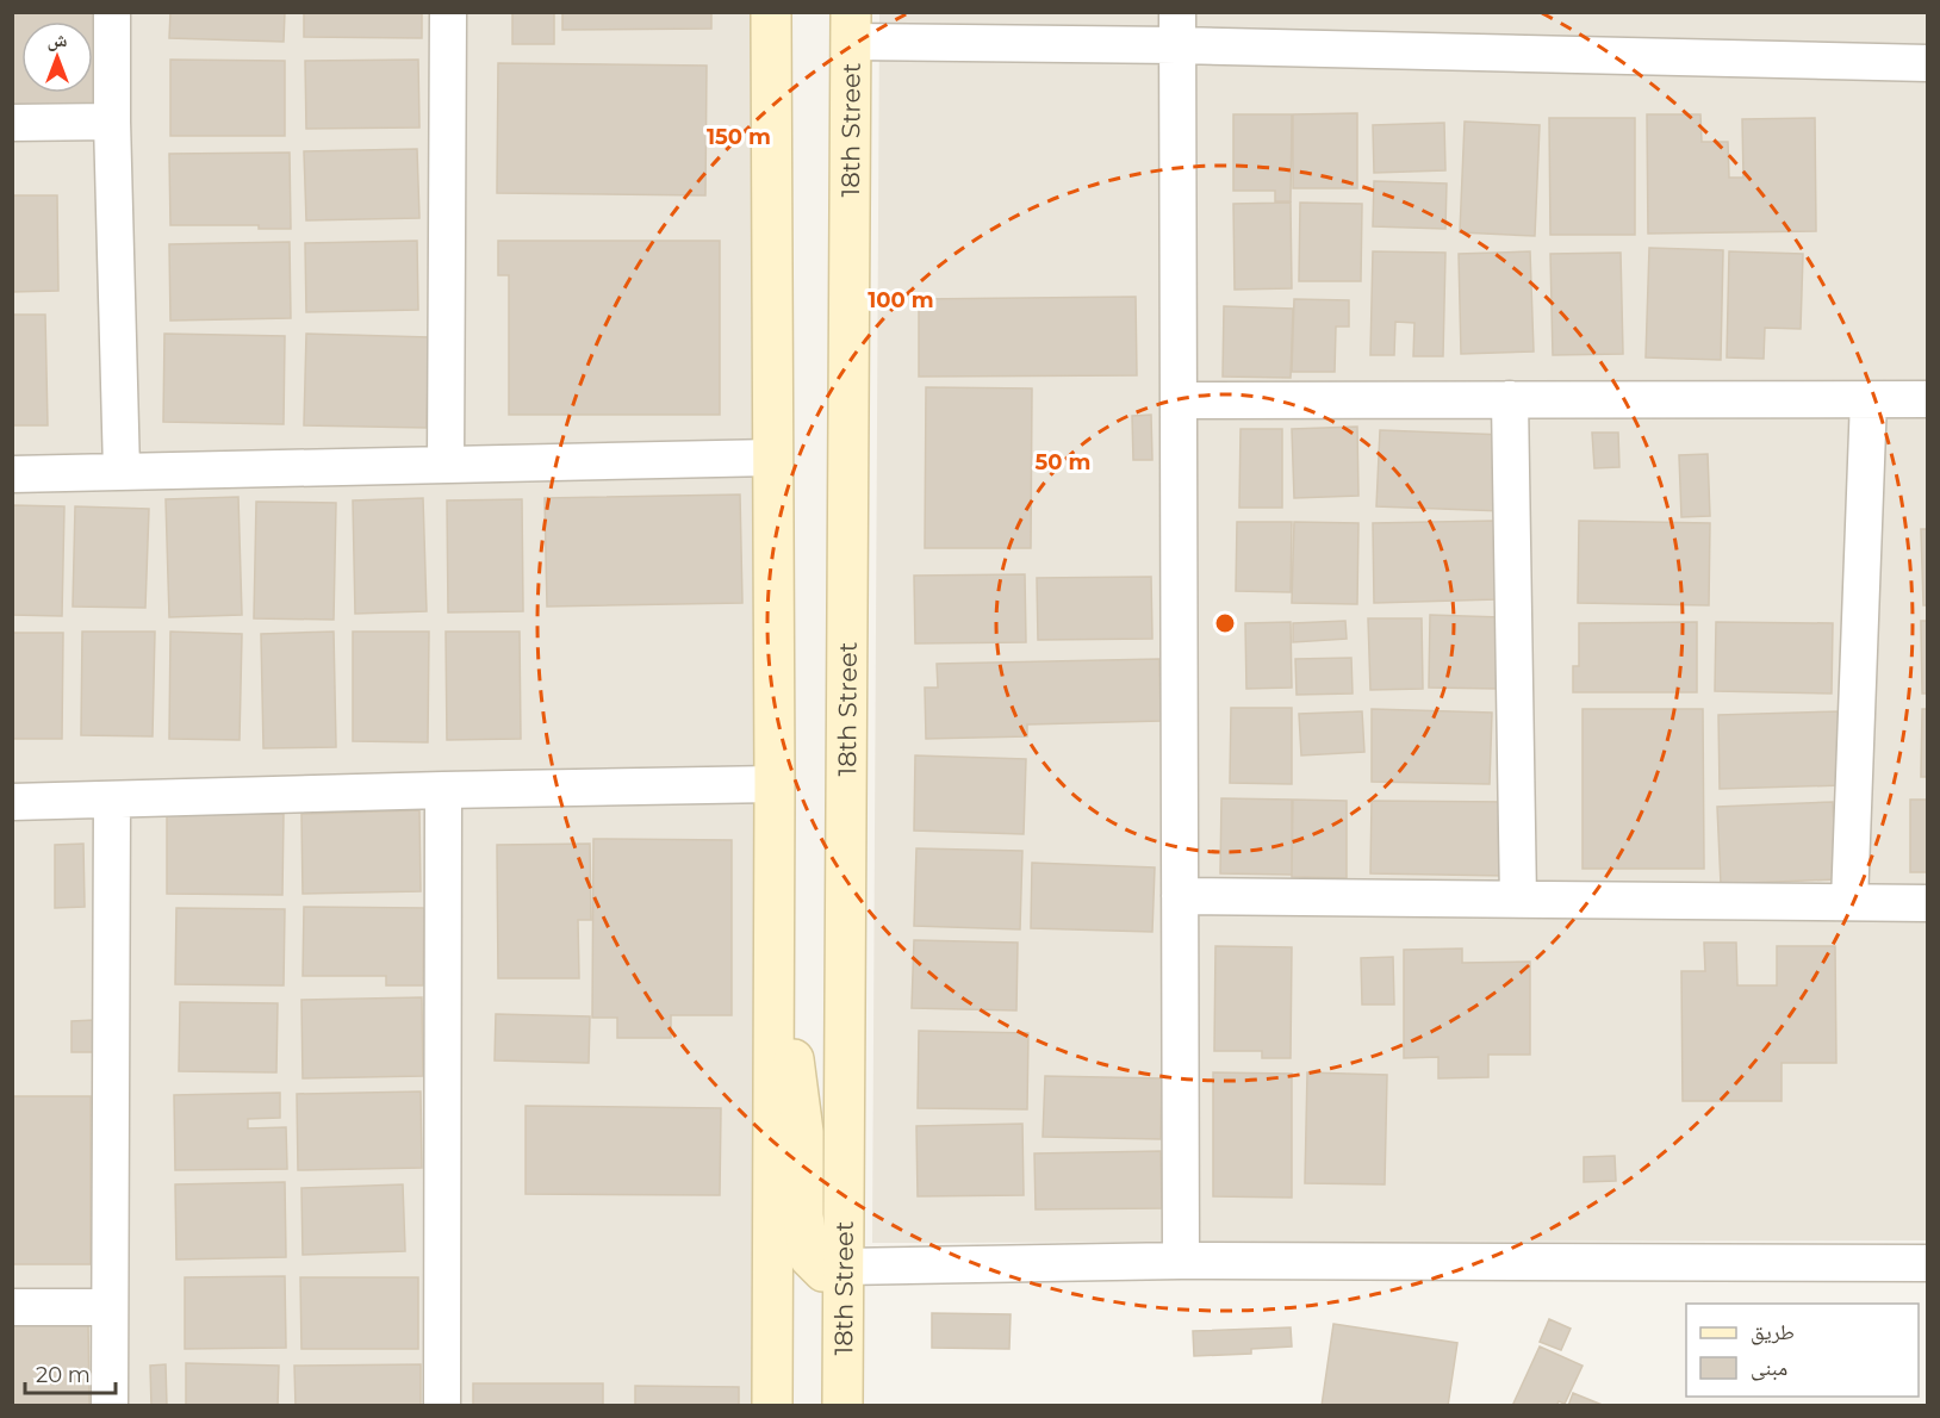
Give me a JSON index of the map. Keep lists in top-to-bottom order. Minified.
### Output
{"streets":{"street":["18th Street"]},"legend":["طريق","مبنى"],"scale_bar":"20 m","north":"top","rings":["150 m","100 m","50 m"]}
